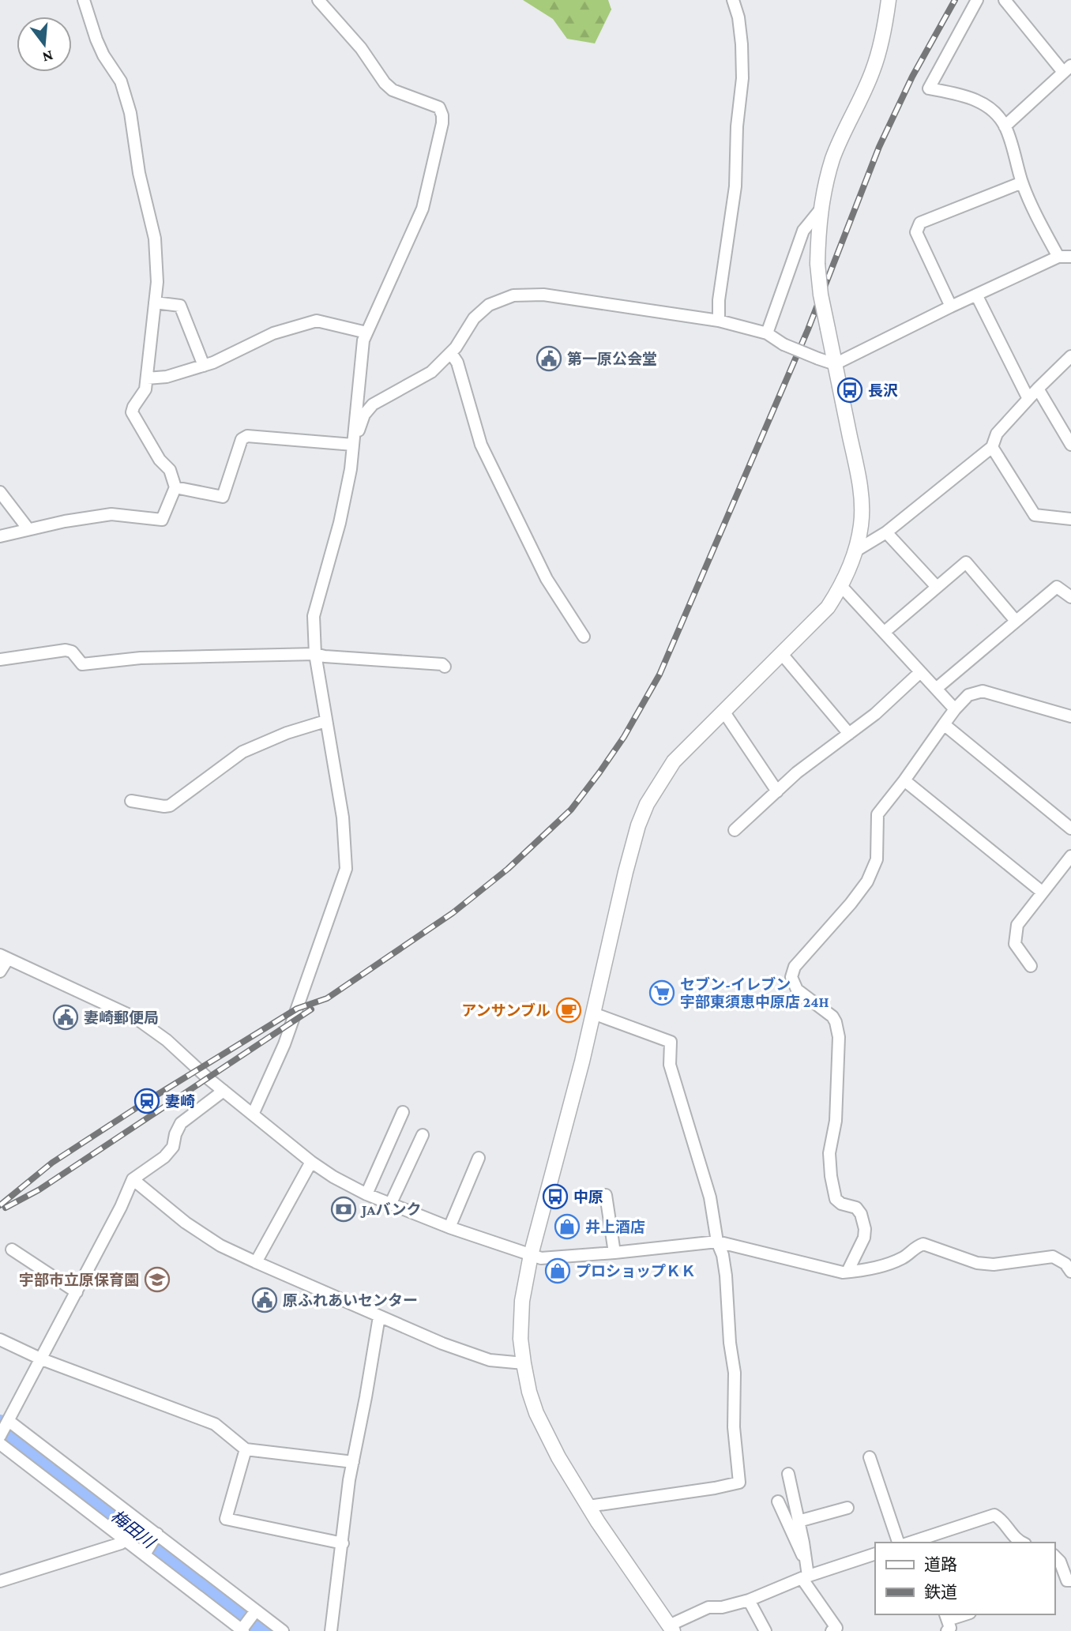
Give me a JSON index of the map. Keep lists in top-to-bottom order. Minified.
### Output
{"water":["梅田川"],"places":{"public building":["第一原公会堂","妻崎郵便局","原ふれあいセンター"],"bus stop":["長沢","中原"],"supermarket":["セブン-イレブン 宇部東須恵中原店 24H"],"cafe":["アンサンブル"],"station":["妻崎"],"bank":["JAバンク"],"shop":["井上酒店","プロショップＫＫ"],"school or university":["宇部市立原保育園"]},"legend":["道路","鉄道"],"north":"bottom"}
